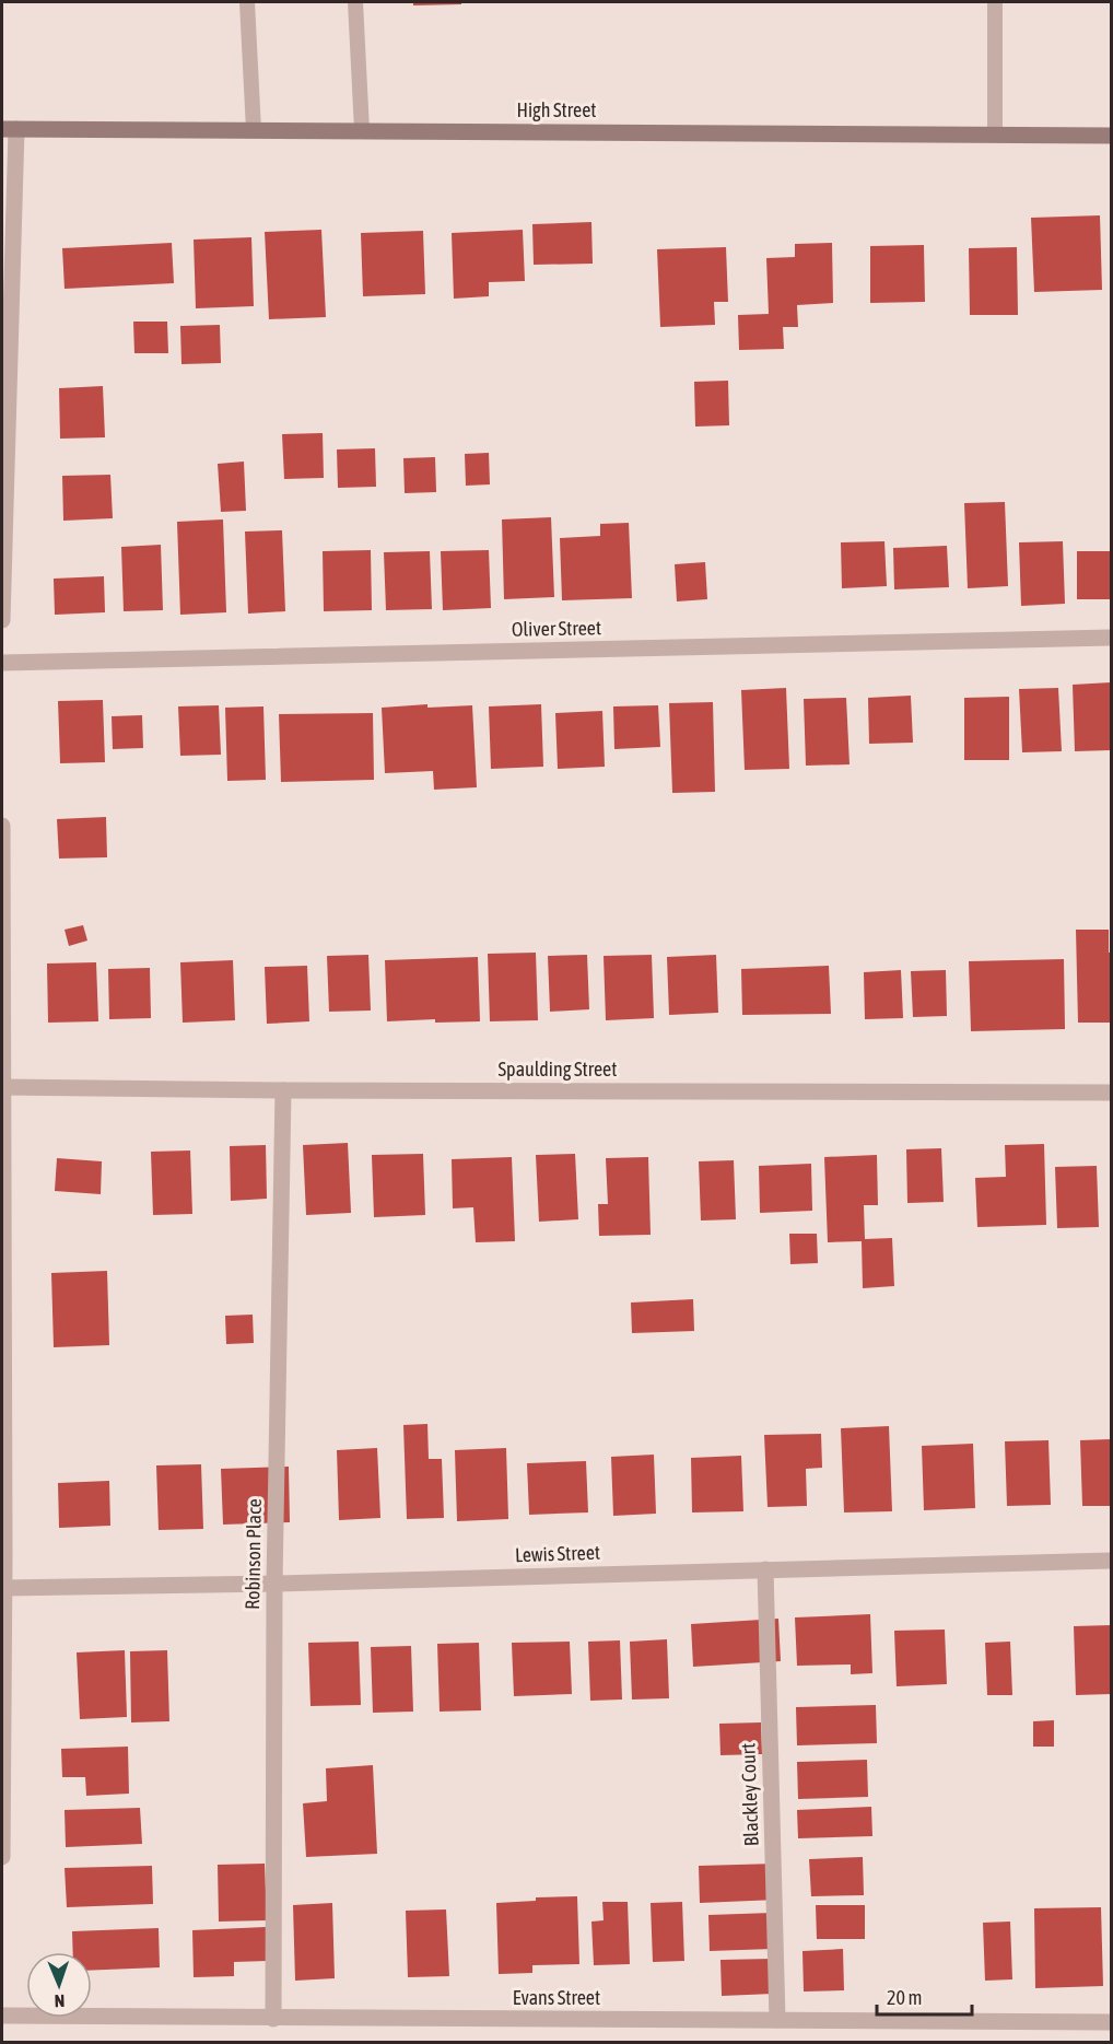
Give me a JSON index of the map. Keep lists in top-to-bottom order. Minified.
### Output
{"streets":{"main road":["High Street"],"street":["Oliver Street","Spaulding Street","Robinson Place","Lewis Street","Blackley Court","Evans Street"]},"crossings":[["Spaulding Street","Robinson Place"],["Robinson Place","Lewis Street"],["Robinson Place","Evans Street"],["Lewis Street","Blackley Court"],["Blackley Court","Evans Street"]],"scale_bar":"20 m","north":"bottom"}
